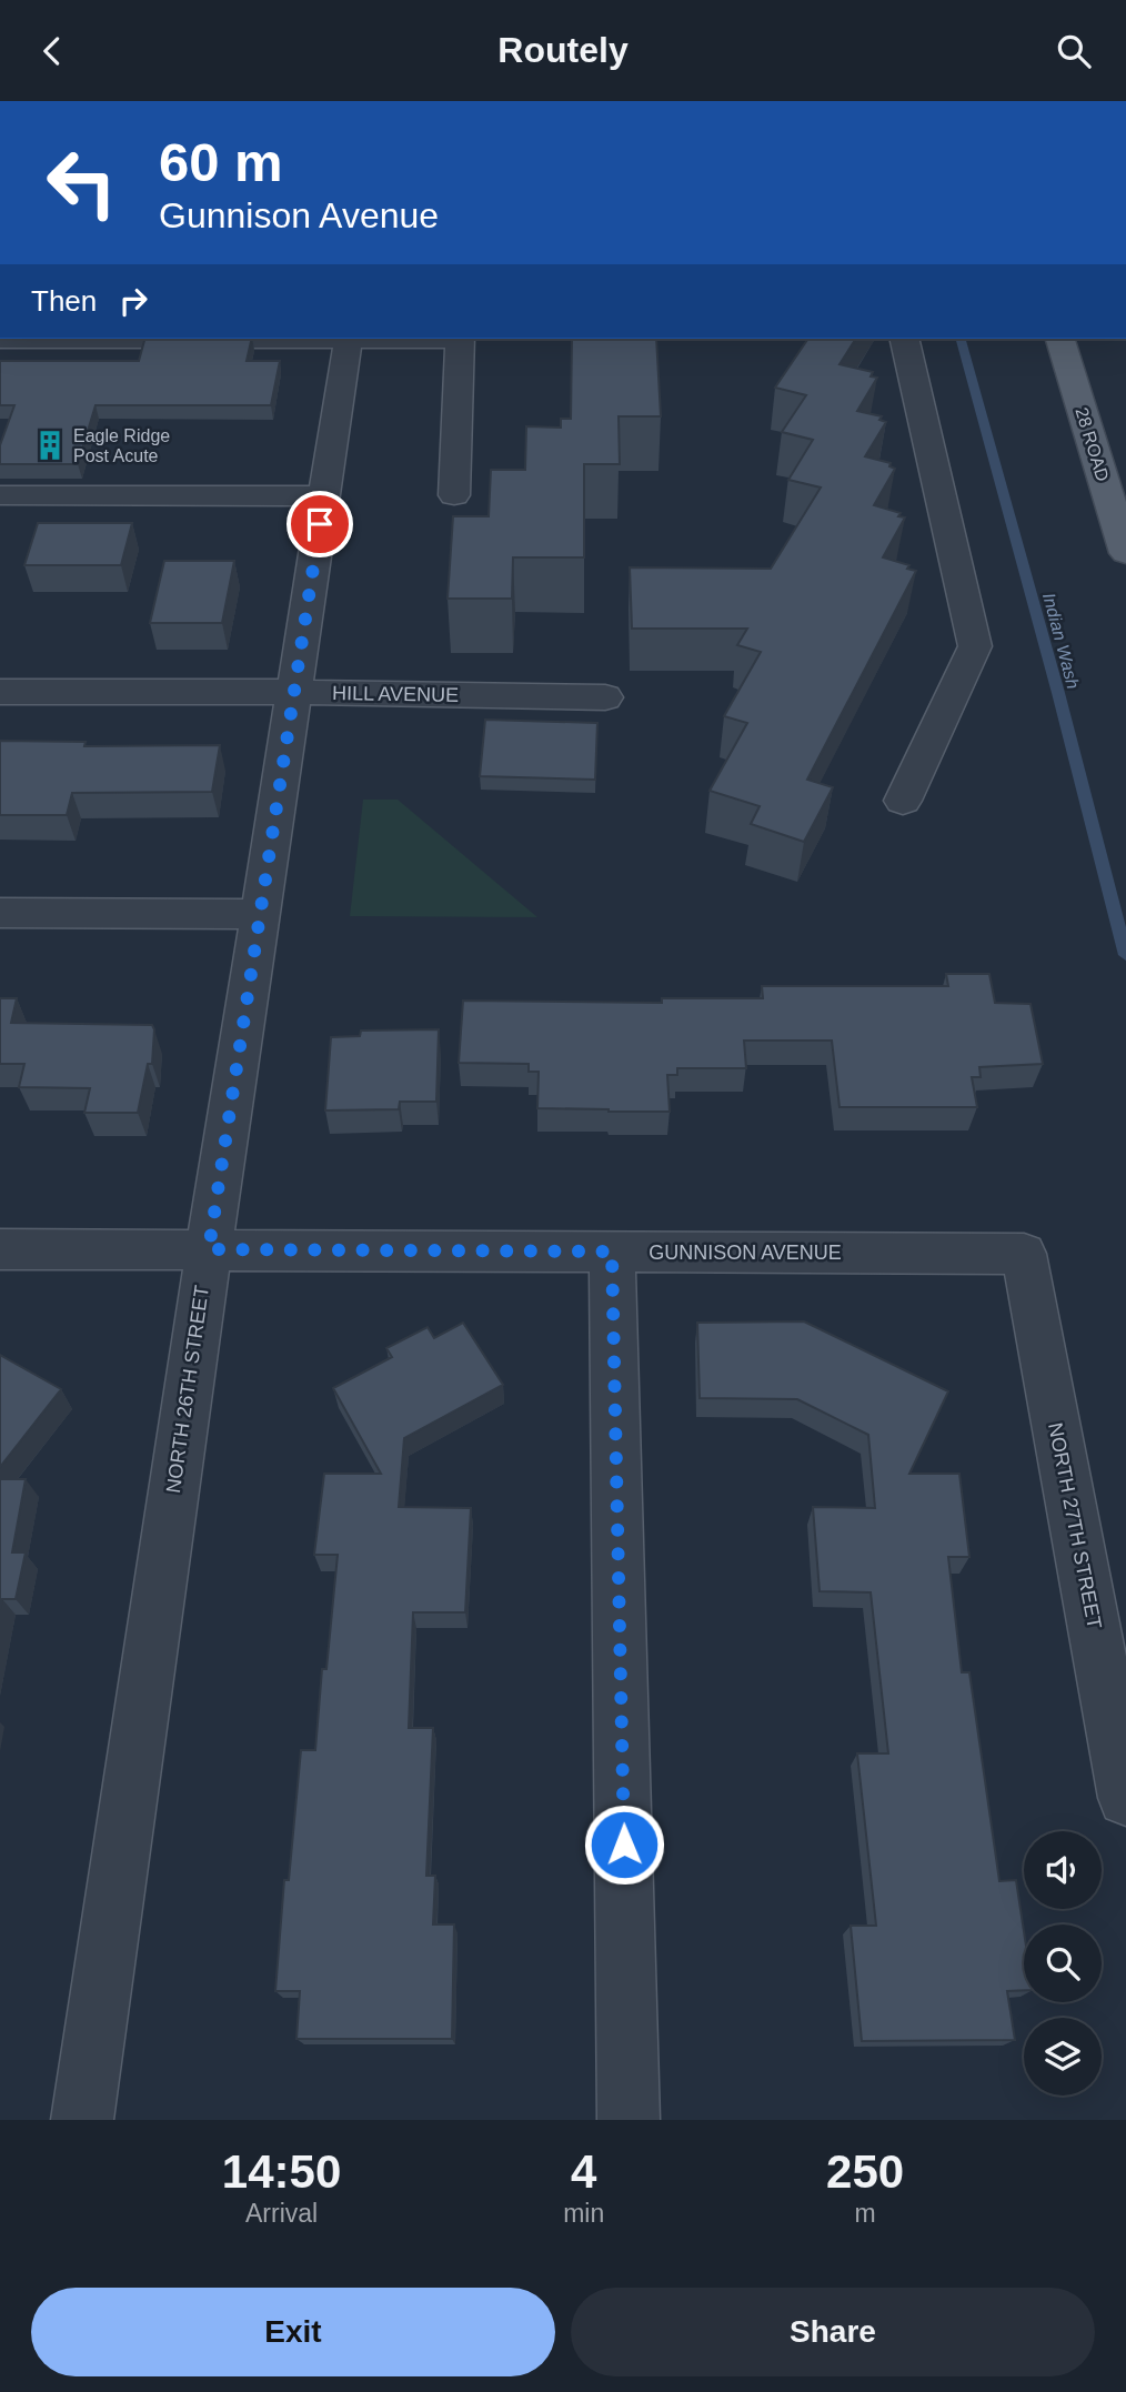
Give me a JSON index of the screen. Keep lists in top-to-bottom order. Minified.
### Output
{"streets":{"main road":["28 ROAD"],"street":["HILL AVENUE","GUNNISON AVENUE","NORTH 26TH STREET","NORTH 27TH STREET"]},"crossings":[["HILL AVENUE","NORTH 26TH STREET"],["GUNNISON AVENUE","NORTH 26TH STREET"],["GUNNISON AVENUE","NORTH 27TH STREET"]],"water":["Indian Wash"],"places":{"building":["Eagle Ridge Post Acute"]},"page":{"header":"Routely","turn":["60 m","Gunnison Avenue"],"then":"Then","eta":["14:50","Arrival","4","min","250","m"],"buttons":["Exit","Share"]}}
